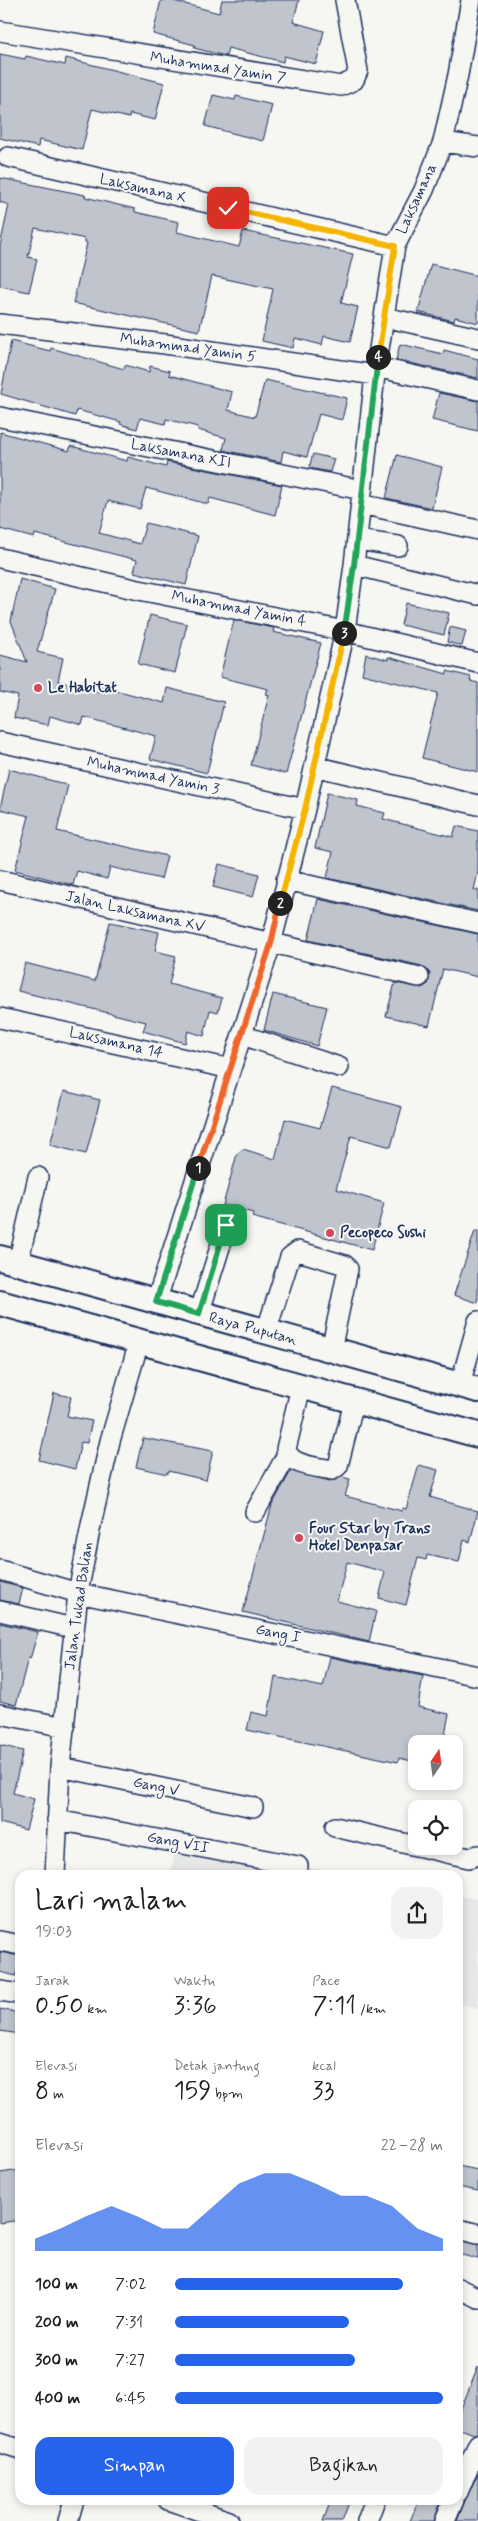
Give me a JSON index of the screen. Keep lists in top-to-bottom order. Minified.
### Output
{"streets":{"main road":["Raya Puputan"],"street":["Muhammad Yamin 7","Laksamana X","Laksamana","Muhammad Yamin 5","Laksamana XII","Muhammad Yamin 4","Muhammad Yamin 3","Jalan Laksamana XV","Laksamana 14","Jalan Tukad Balian","Gang I","Gang V","Gang VII"]},"crossings":[["Laksamana X","Laksamana"],["Laksamana","Muhammad Yamin 5"],["Laksamana","Laksamana XII"],["Laksamana","Muhammad Yamin 4"],["Laksamana","Muhammad Yamin 3"],["Laksamana","Jalan Laksamana XV"],["Laksamana","Laksamana 14"],["Laksamana","Raya Puputan"],["Jalan Tukad Balian","Gang I"],["Jalan Tukad Balian","Gang V"],["Jalan Tukad Balian","Gang VII"]],"places":["Le Habitat","Pecopeco Sushi","Four Star by Trans Hotel Denpasar"],"north":"top","page":{"pins":["4","3","2","1"],"heading":["Lari malam","19:03"],"stats":[["Jarak","0.50 km"],["Waktu","3:36"],["Pace","7:11 /km"],["Elevasi","8 m"],["Detak jantung","159 bpm"],["kcal","33"]],"chart":["Elevasi","22–28 m"],"list":[{"name":"100 m","note":"7:02"},{"name":"200 m","note":"7:31"},{"name":"300 m","note":"7:27"},{"name":"400 m","note":"6:45"}],"buttons":["Simpan","Bagikan"]}}
